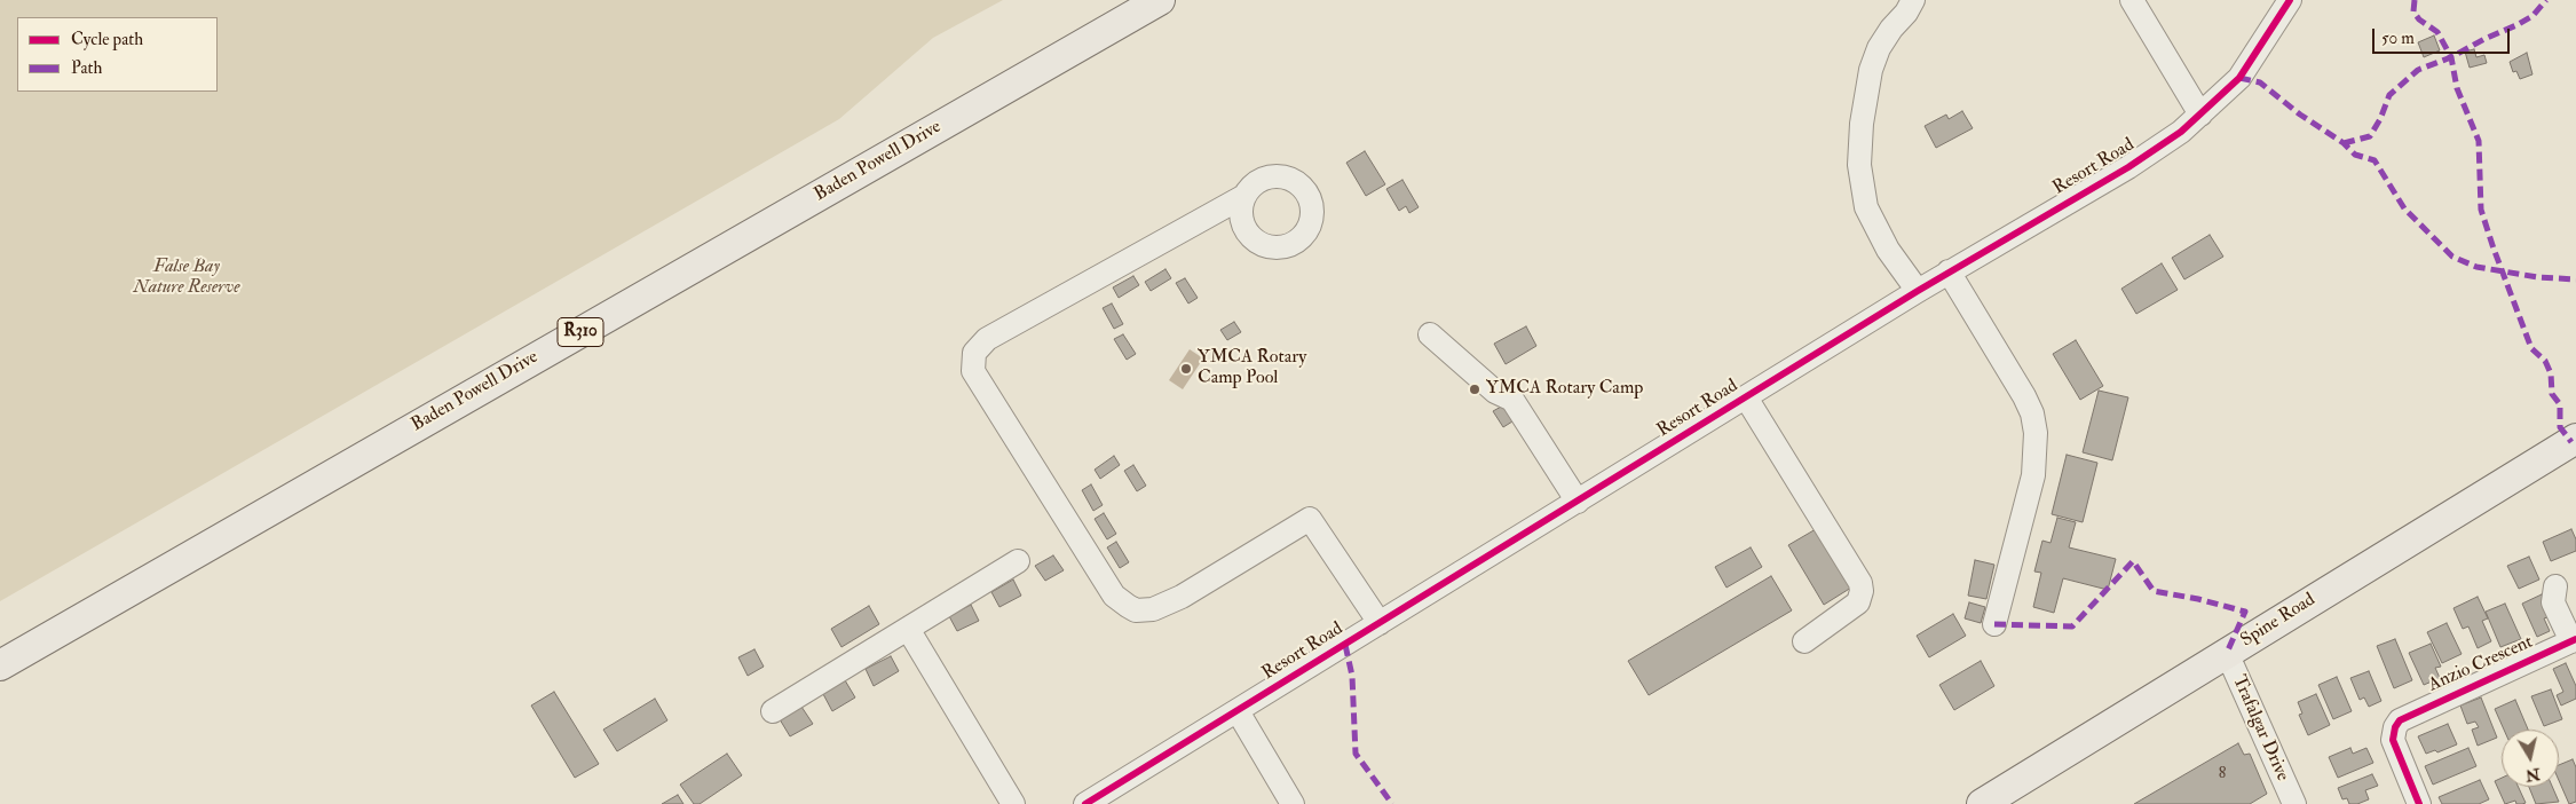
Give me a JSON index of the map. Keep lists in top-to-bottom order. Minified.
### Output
{"streets":{"main road":["Baden Powell Drive","R310","Spine Road"],"street":["Resort Road","Anzio Crescent","Trafalgar Drive"]},"crossings":[["Spine Road","Trafalgar Drive"]],"parks":["False Bay Nature Reserve"],"places":["YMCA Rotary Camp Pool","YMCA Rotary Camp"],"house_numbers":["8"],"legend":["Cycle path","Path"],"scale_bar":"50 m","north":"bottom"}
